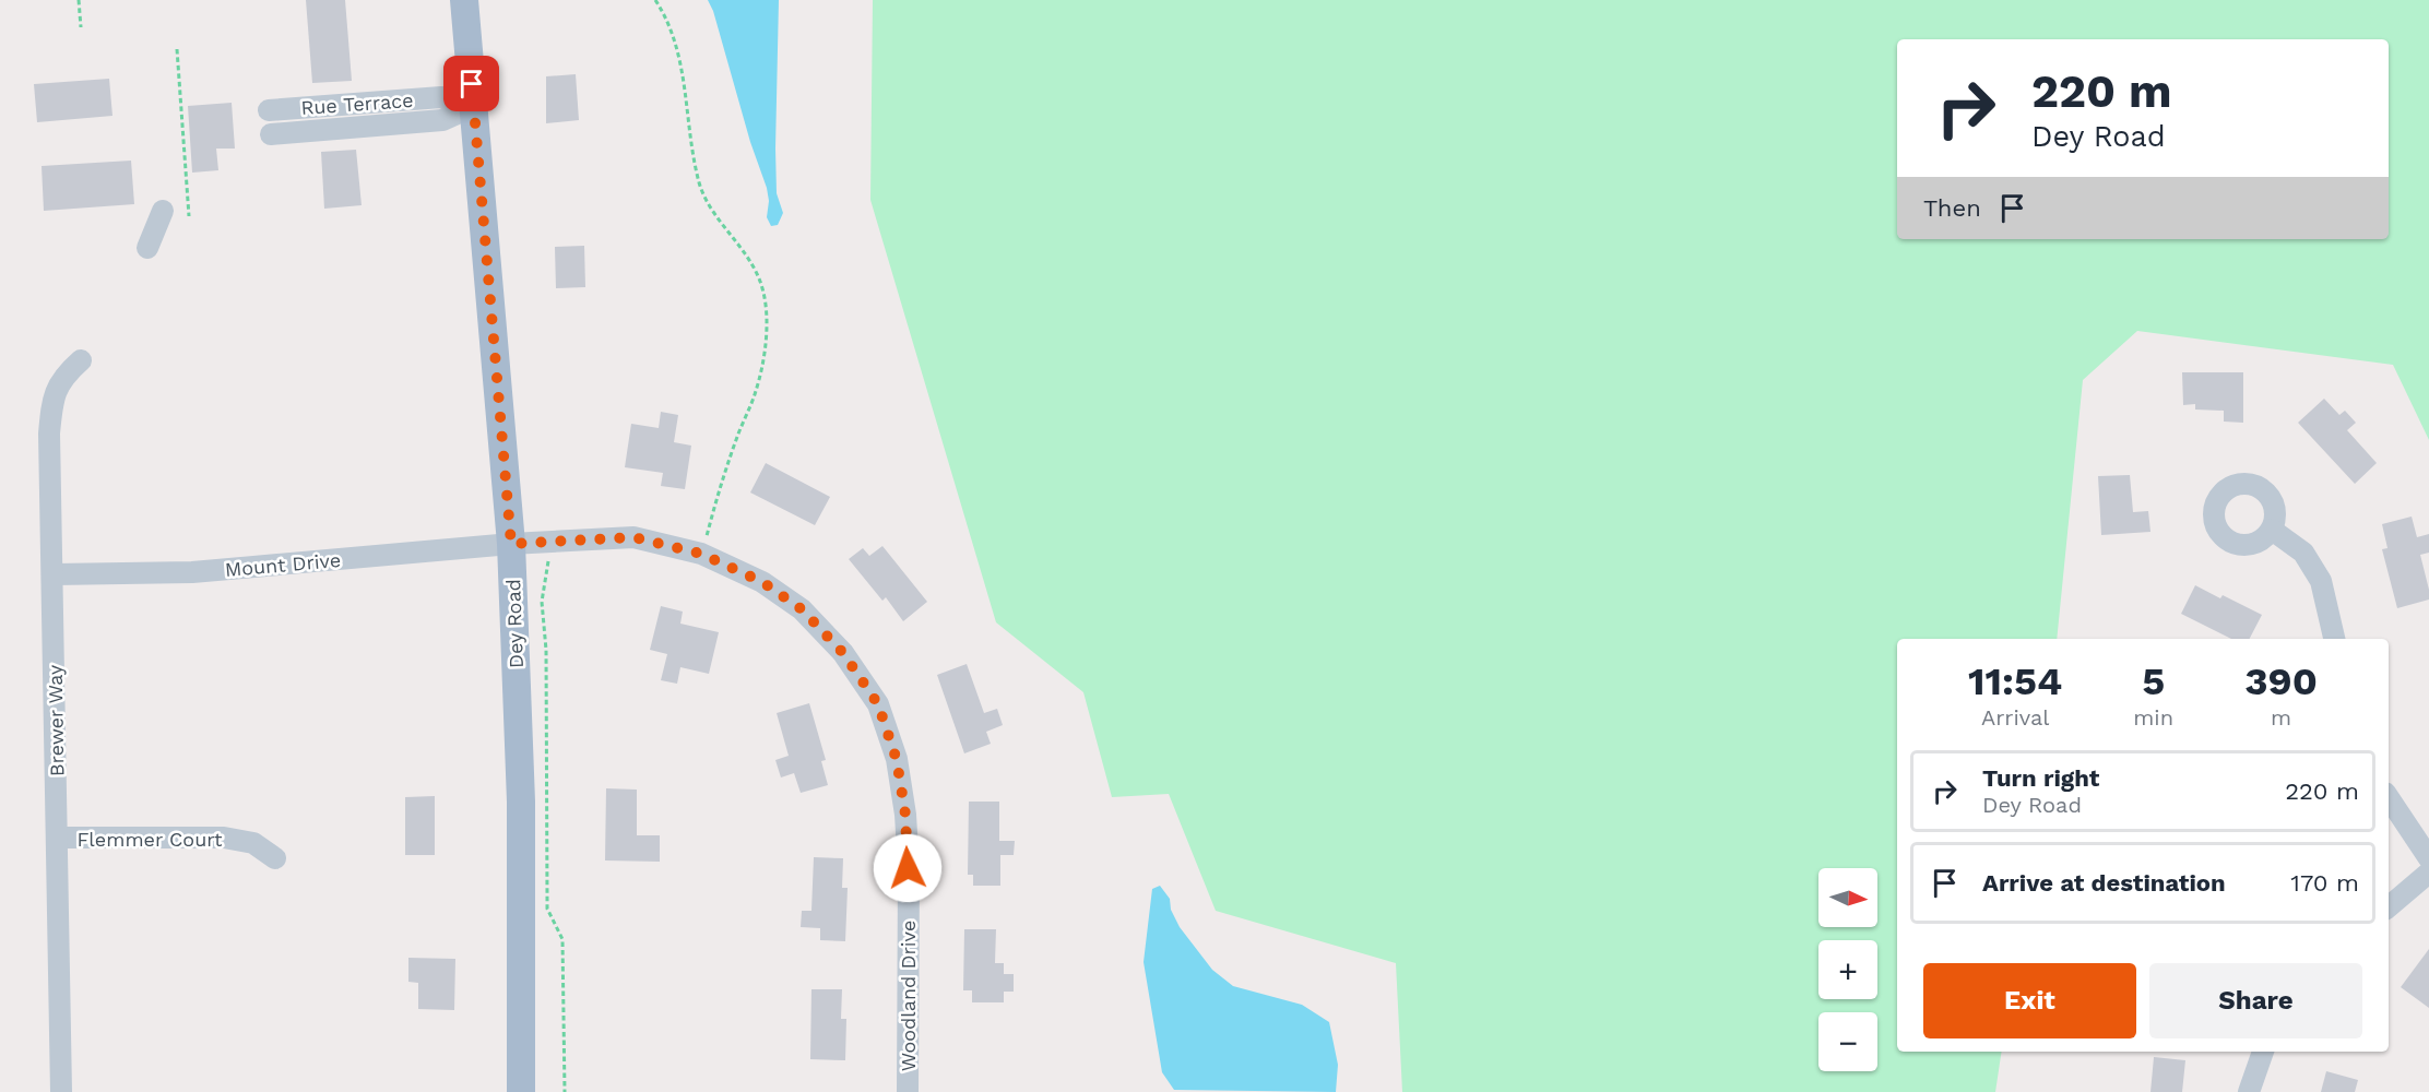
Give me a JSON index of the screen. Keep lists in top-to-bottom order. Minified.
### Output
{"streets":{"main road":["Dey Road"],"street":["Rue Terrace","Mount Drive","Brewer Way","Flemmer Court","Woodland Drive"]},"crossings":[["Rue Terrace","Dey Road"],["Mount Drive","Dey Road"],["Mount Drive","Brewer Way"],["Mount Drive","Woodland Drive"],["Dey Road","Woodland Drive"],["Brewer Way","Flemmer Court"]],"north":"right","page":{"turn":["220 m","Dey Road"],"then":"Then","eta":["11:54","Arrival","5","min","390","m"],"list":[{"name":"Turn right","note":"Dey Road","value":"220 m"},{"name":"Arrive at destination","value":"170 m"}],"map_buttons":["+","−"],"buttons":["Exit","Share"]}}
